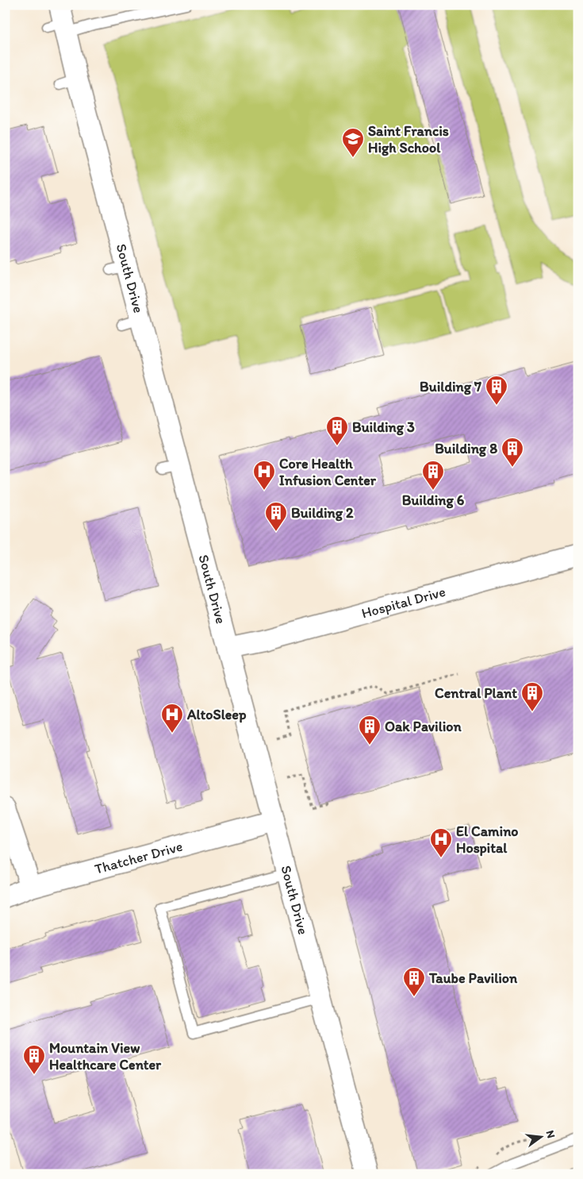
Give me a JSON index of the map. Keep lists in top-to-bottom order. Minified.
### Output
{"streets":{"street":["South Drive","Hospital Drive","Thatcher Drive"]},"crossings":[["South Drive","Hospital Drive"],["South Drive","Thatcher Drive"]],"places":{"school or university":["Saint Francis High School"],"building":["Building 7","Building 3","Building 8","Building 6","Building 2","Central Plant","Oak Pavilion","Taube Pavilion","Mountain View Healthcare Center"],"hospital":["Core Health Infusion Center","AltoSleep","El Camino Hospital"]},"north":"right"}
